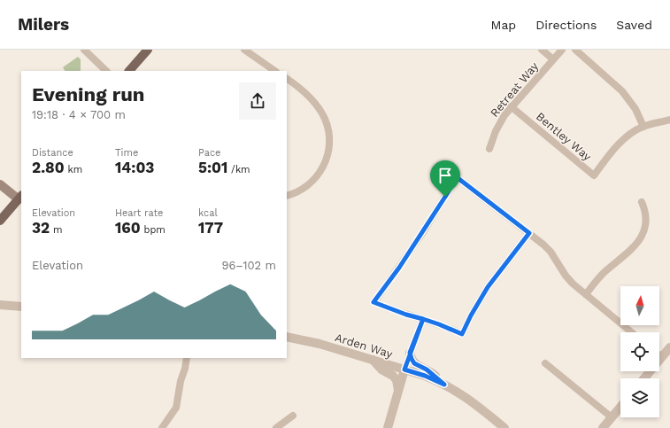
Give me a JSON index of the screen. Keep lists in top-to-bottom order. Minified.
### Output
{"streets":{"street":["Retreat Way","Bentley Way","Arden Way"]},"crossings":[["Retreat Way","Bentley Way"]],"north":"top","page":{"header":"Milers","nav":["Map","Directions","Saved"],"heading":["Evening run","19:18 · 4 × 700 m"],"stats":[["Distance","2.80 km"],["Time","14:03"],["Pace","5:01 /km"],["Elevation","32 m"],["Heart rate","160 bpm"],["kcal","177"]],"chart":["Elevation","96–102 m"]}}
